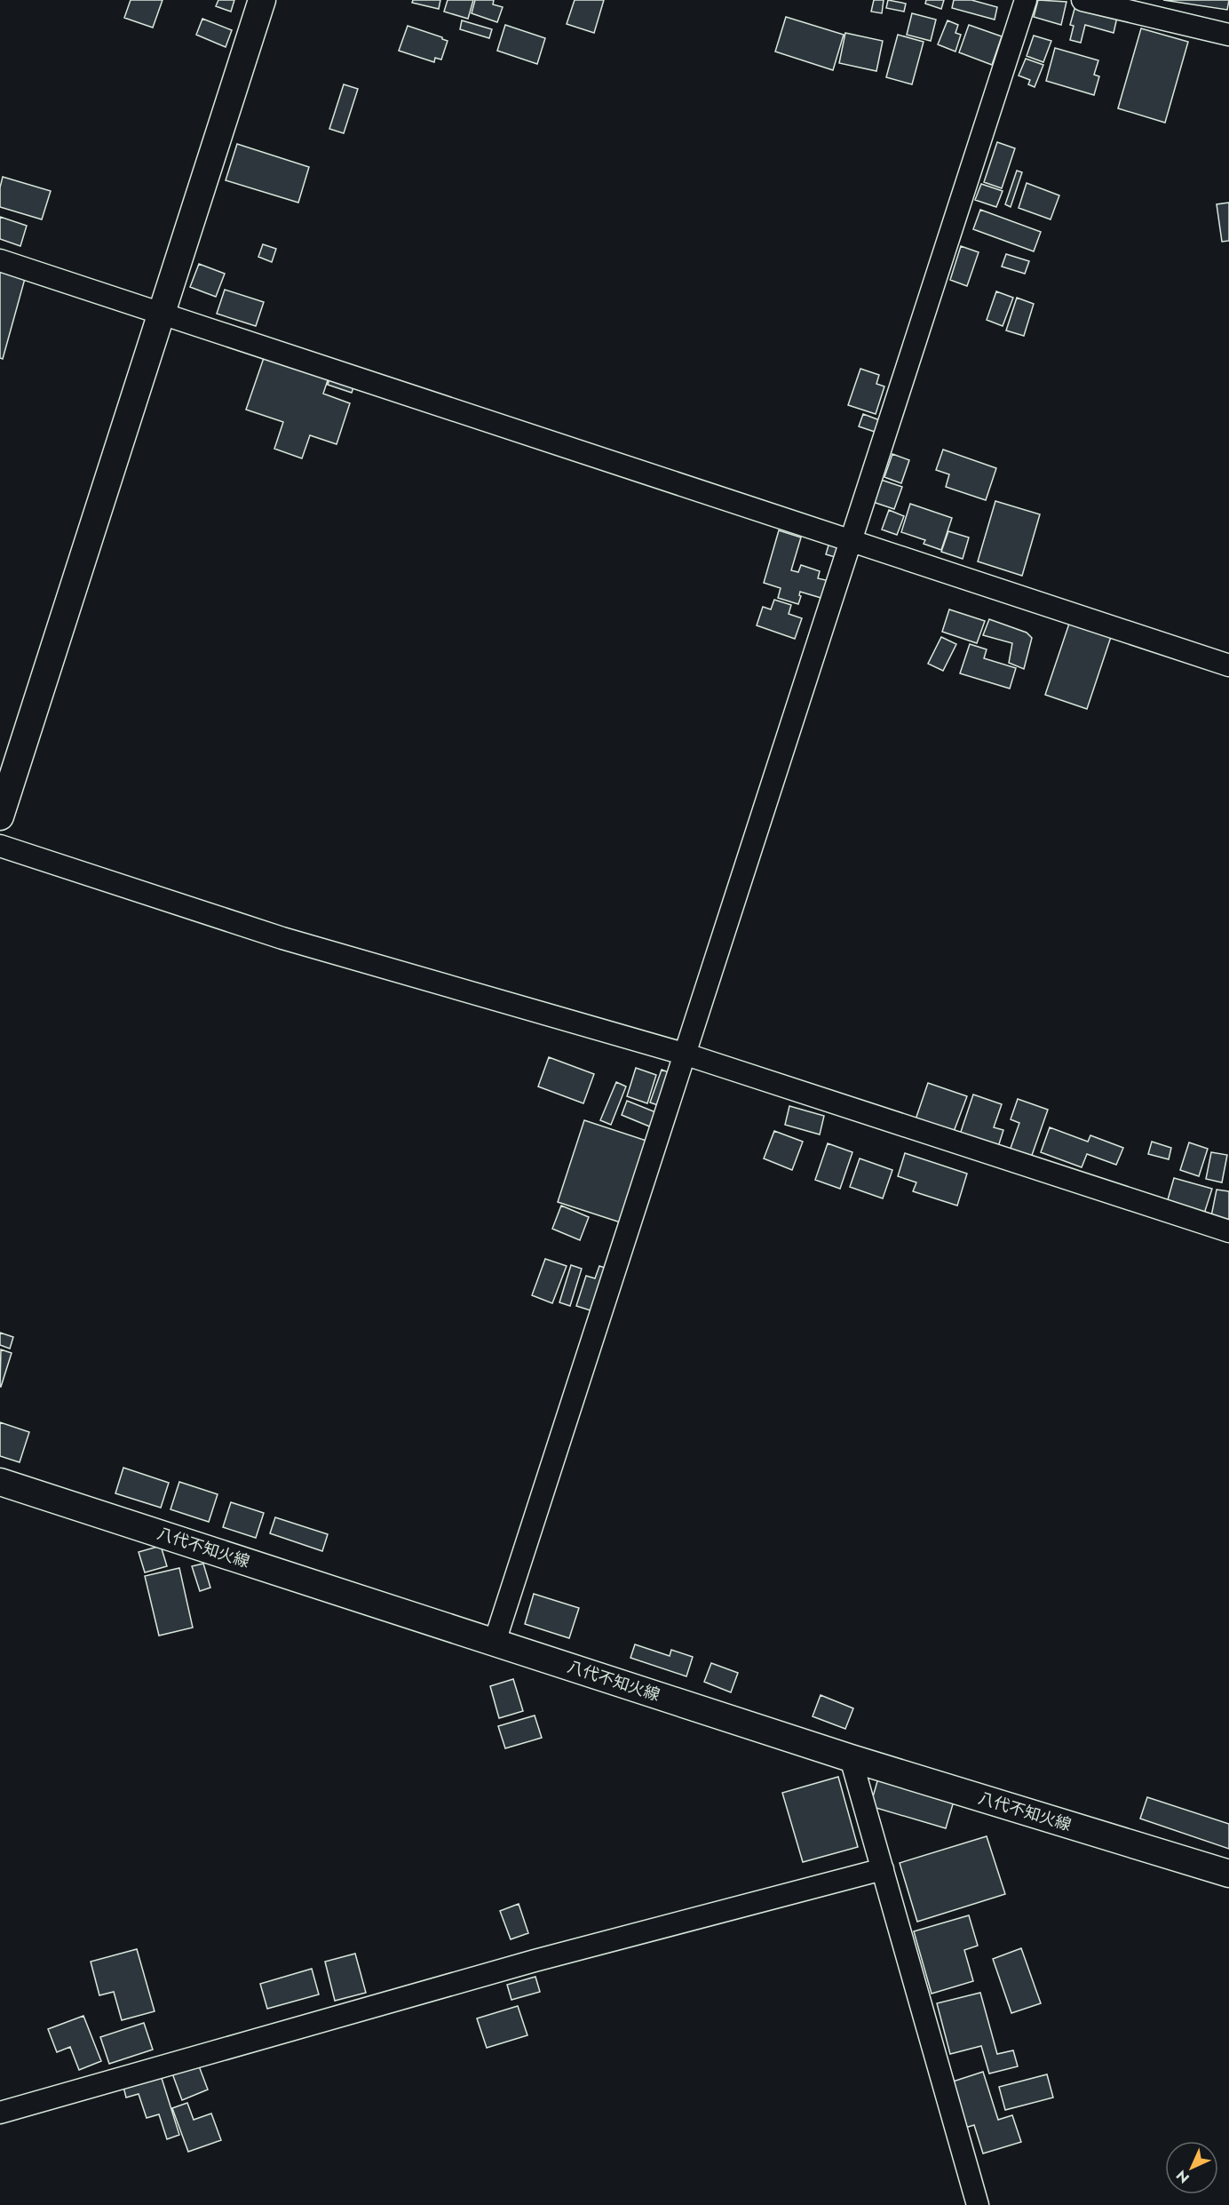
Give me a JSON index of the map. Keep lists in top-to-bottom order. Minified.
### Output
{"streets":{"main road":["八代不知火線"]},"north":"bottom left"}
